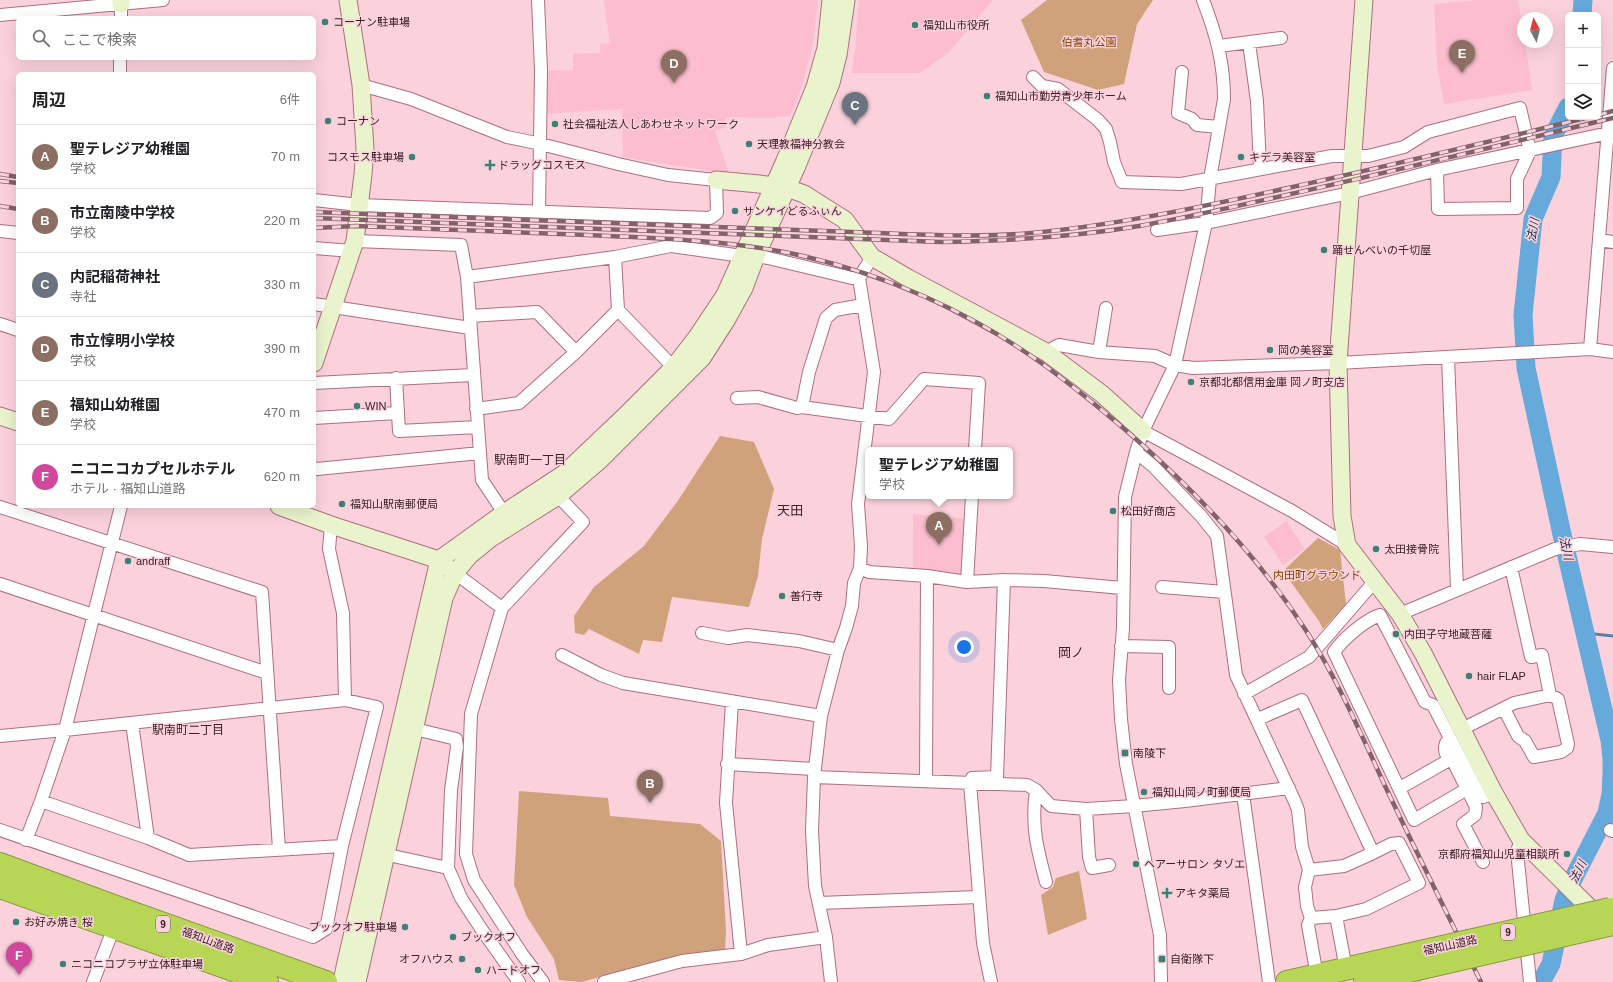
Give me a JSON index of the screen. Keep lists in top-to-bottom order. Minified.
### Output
{"streets":{"highway":["9","福知山道路"]},"districts":["駅南町一丁目","天田","岡ノ","駅南町二丁目"],"water":["法川"],"parks":["伯耆丸公園","内田町グラウンド"],"places":{"other":["コーナン駐車場","福知山市役所","福知山市勤労青少年ホーム","コーナン","社会福祉法人しあわせネットワーク","天理教福神分教会","コスモス駐車場","キデラ美容室","サンケイどるふぃん","踊せんべいの千切屋","岡の美容室","京都北都信用金庫 岡ノ町支店","WIN","福知山駅南郵便局","松田好商店","太田接骨院","andraff","善行寺","内田子守地蔵菩薩","hair FLAP","福知山岡ノ町郵便局","京都府福知山児童相談所","ヘアーサロン タゾエ","お好み焼き 桜","ブックオフ駐車場","ブックオフ","オフハウス","ニコニコプラザ立体駐車場","ハードオフ"],"health":["ドラッグコスモス","アキタ薬局"],"transit":["南陵下","自衛隊下"]},"north":"top","page":{"map_buttons":["+","−"],"search":"ここで検索","pins":["E","D","C","A","B","F"],"heading":["周辺","6件"],"list":[{"mark":"A","name":"聖テレジア幼稚園","note":"学校","value":"70 m"},{"mark":"B","name":"市立南陵中学校","note":"学校","value":"220 m"},{"mark":"C","name":"内記稲荷神社","note":"寺社","value":"330 m"},{"mark":"D","name":"市立惇明小学校","note":"学校","value":"390 m"},{"mark":"E","name":"福知山幼稚園","note":"学校","value":"470 m"},{"mark":"F","name":"ニコニコカプセルホテル","note":"ホテル · 福知山道路","value":"620 m"}],"popup":["聖テレジア幼稚園","学校"]}}
